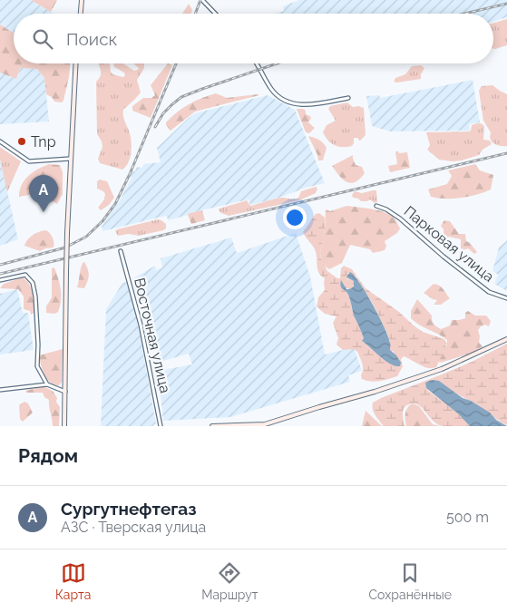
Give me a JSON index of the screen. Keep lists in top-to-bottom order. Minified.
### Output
{"streets":{"street":["Парковая улица","Восточная улица"]},"places":["Tnp"],"page":{"search":"Поиск","pins":"A","heading":"Рядом","list":[{"mark":"A","name":"Сургутнефтегаз","note":"АЗС · Тверская улица","value":"500 m"}],"nav":["Карта","Маршрут","Сохранённые"]}}
